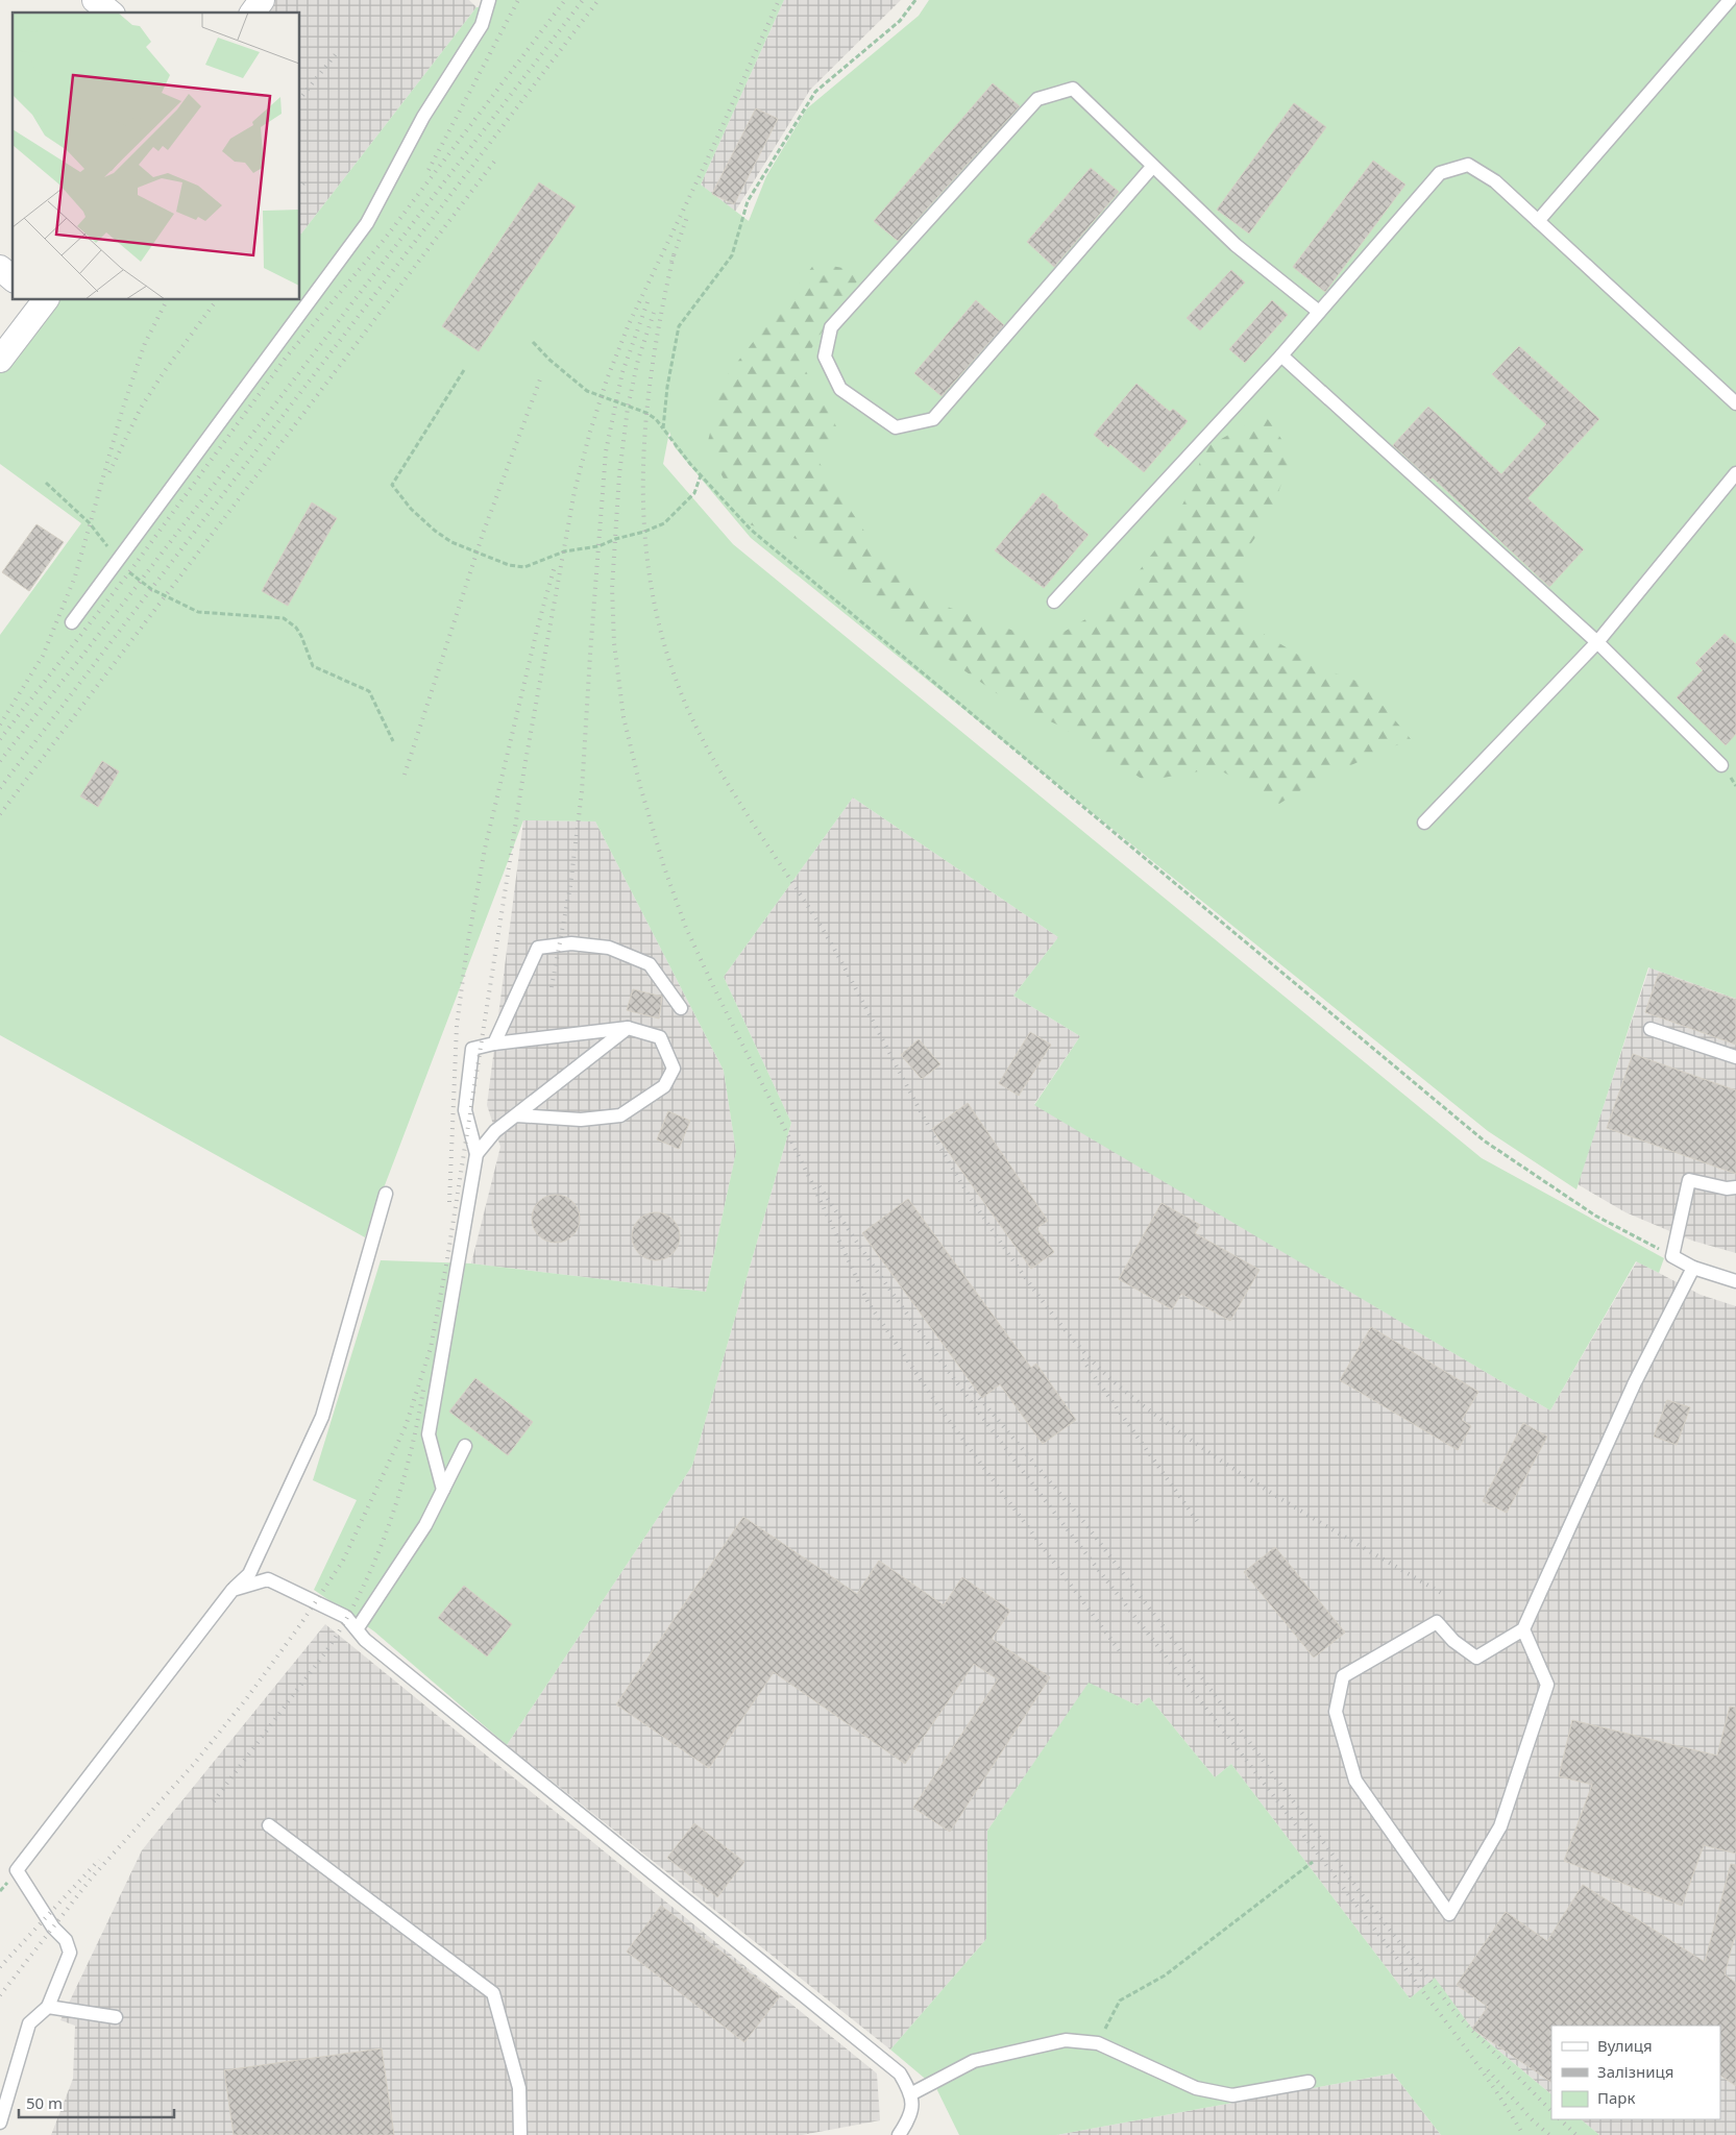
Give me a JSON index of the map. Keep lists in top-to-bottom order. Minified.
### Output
{"legend":["Вулиця","Залізниця","Парк"],"scale_bar":"50 m"}
